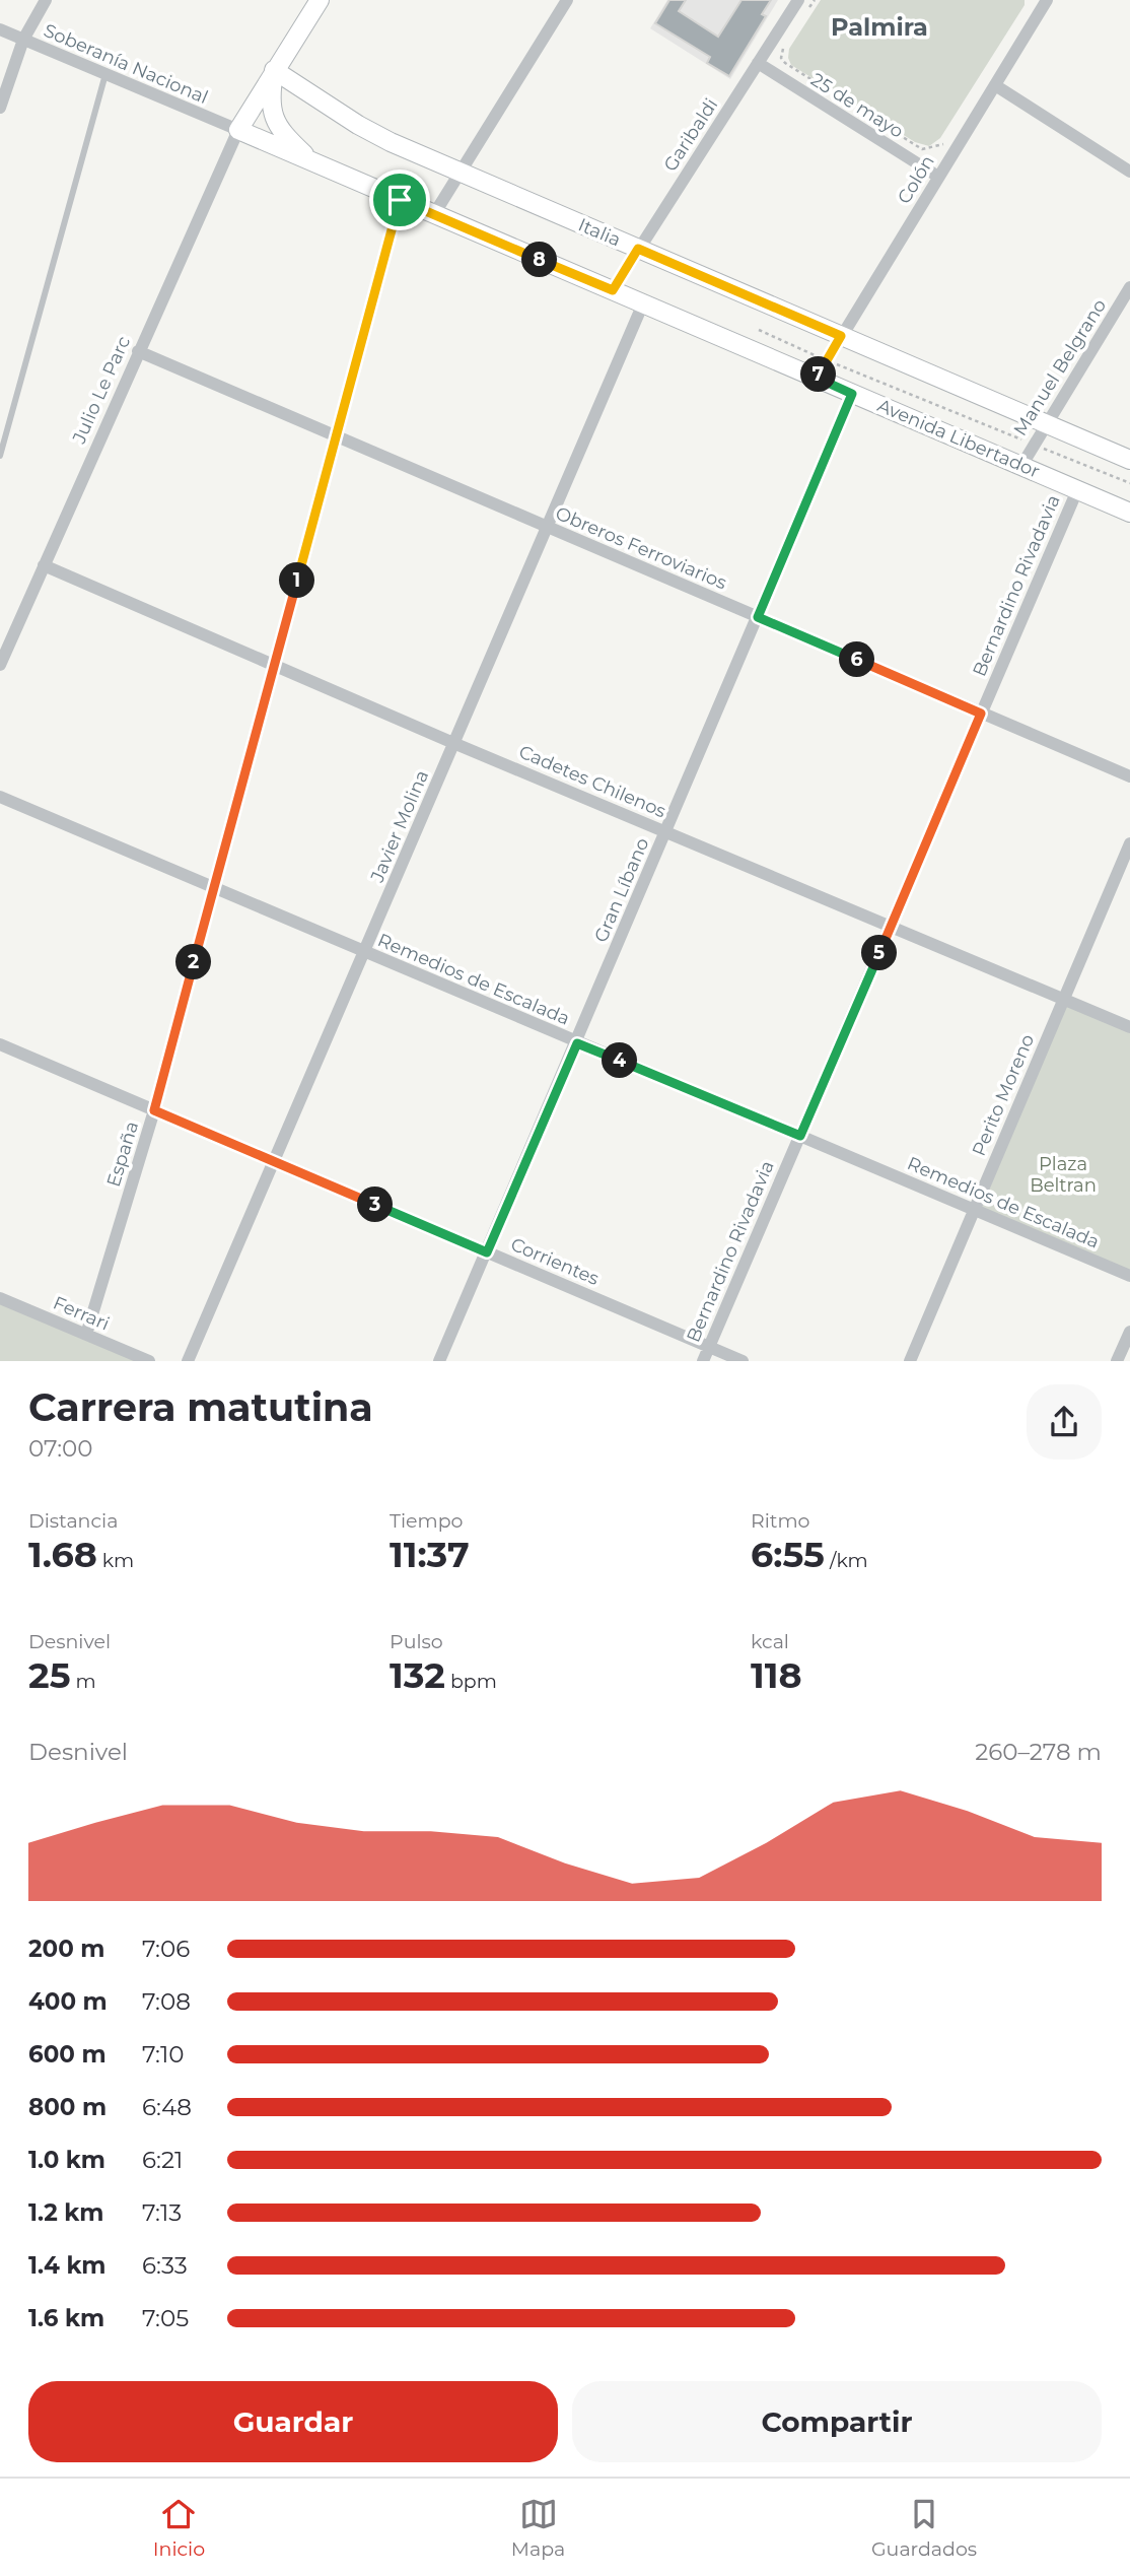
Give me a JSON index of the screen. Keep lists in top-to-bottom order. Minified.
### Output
{"streets":{"main road":["Italia","Avenida Libertador"],"street":["Soberanía Nacional","25 de mayo","Garibaldi","Colón","Manuel Belgrano","Julio Le Parc","Obreros Ferroviarios","Bernardino Rivadavia","Cadetes Chilenos","Javier Molina","Gran Líbano","Remedios de Escalada","Perito Moreno","España","Corrientes","Ferrari"]},"crossings":[["Soberanía Nacional","Julio Le Parc"],["Soberanía Nacional","Avenida Libertador"],["25 de mayo","Garibaldi"],["25 de mayo","Colón"],["Garibaldi","Italia"],["Garibaldi","Avenida Libertador"],["Colón","Italia"],["Colón","Avenida Libertador"],["Italia","Manuel Belgrano"],["Manuel Belgrano","Avenida Libertador"],["Julio Le Parc","Avenida Libertador"],["Julio Le Parc","Obreros Ferroviarios"],["Julio Le Parc","Cadetes Chilenos"],["Avenida Libertador","Bernardino Rivadavia"],["Avenida Libertador","Javier Molina"],["Avenida Libertador","Gran Líbano"],["Avenida Libertador","España"],["Obreros Ferroviarios","Bernardino Rivadavia"],["Obreros Ferroviarios","Javier Molina"],["Obreros Ferroviarios","Gran Líbano"],["Obreros Ferroviarios","España"],["Bernardino Rivadavia","Cadetes Chilenos"],["Bernardino Rivadavia","Remedios de Escalada"],["Bernardino Rivadavia","Corrientes"],["Cadetes Chilenos","Javier Molina"],["Cadetes Chilenos","Gran Líbano"],["Cadetes Chilenos","Perito Moreno"],["Cadetes Chilenos","España"],["Javier Molina","Remedios de Escalada"],["Javier Molina","Corrientes"],["Gran Líbano","Remedios de Escalada"],["Gran Líbano","Corrientes"],["Remedios de Escalada","Perito Moreno"],["Remedios de Escalada","España"],["España","Corrientes"],["España","Ferrari"]],"districts":["Palmira"],"parks":["Plaza Beltran"],"page":{"pins":["8","7","1","6","5","2","4","3"],"heading":["Carrera matutina","07:00"],"stats":[["Distancia","1.68 km"],["Tiempo","11:37"],["Ritmo","6:55 /km"],["Desnivel","25 m"],["Pulso","132 bpm"],["kcal","118"]],"chart":["Desnivel","260–278 m"],"list":[{"name":"200 m","note":"7:06"},{"name":"400 m","note":"7:08"},{"name":"600 m","note":"7:10"},{"name":"800 m","note":"6:48"},{"name":"1.0 km","note":"6:21"},{"name":"1.2 km","note":"7:13"},{"name":"1.4 km","note":"6:33"},{"name":"1.6 km","note":"7:05"}],"buttons":["Guardar","Compartir"],"tabs":["Inicio","Mapa","Guardados"]}}
